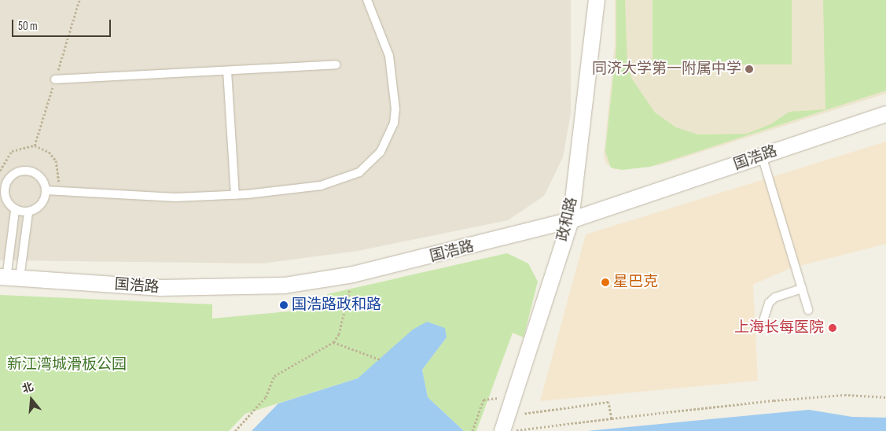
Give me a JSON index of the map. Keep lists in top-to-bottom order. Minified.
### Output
{"streets":{"street":["国浩路","政和路"]},"crossings":[["国浩路","政和路"]],"parks":["新江湾城滑板公园"],"places":["同济大学第一附属中学","星巴克","国浩路政和路","上海长每医院"],"scale_bar":"50 m","north":"top"}
